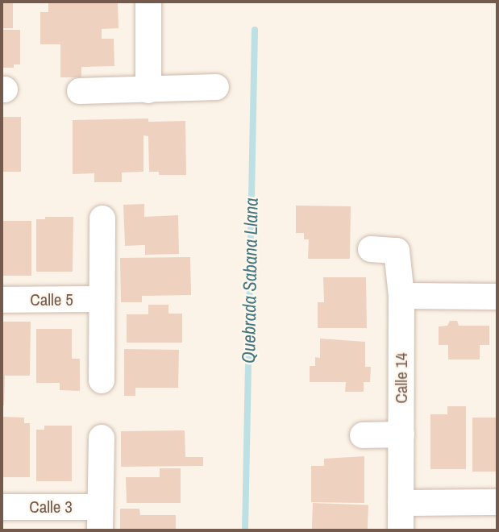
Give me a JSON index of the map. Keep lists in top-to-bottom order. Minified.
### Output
{"streets":{"street":["Calle 5","Calle 14","Calle 3"]},"water":["Quebrada Sabana Llana"]}
